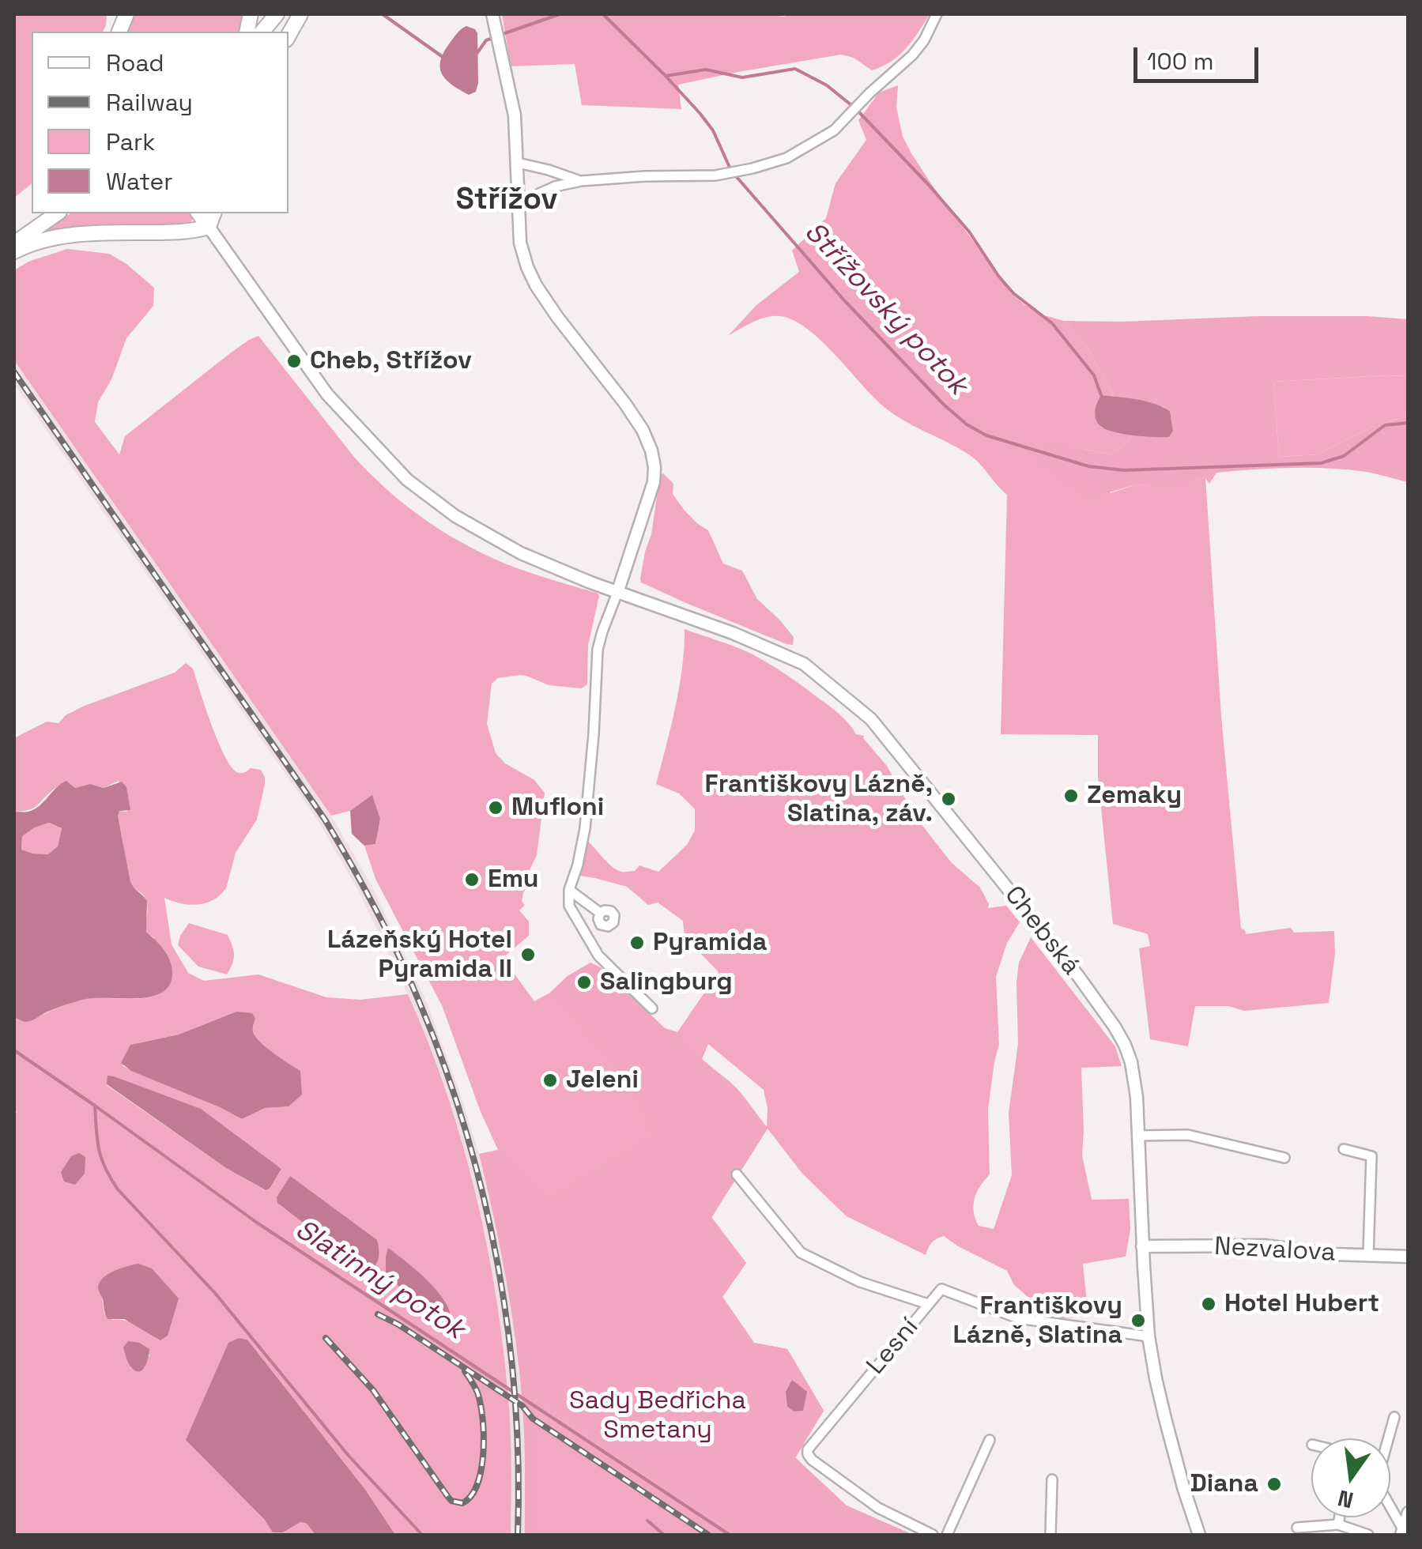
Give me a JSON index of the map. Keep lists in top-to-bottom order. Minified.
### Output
{"streets":{"street":["Chebská","Nezvalova","Lesní"]},"crossings":[["Chebská","Nezvalova"],["Chebská","Lesní"]],"districts":["Střížov"],"water":["Střížovský potok","Slatinný potok"],"parks":["Sady Bedřicha Smetany"],"places":["Cheb, Střížov","Zemaky","Františkovy Lázně, Slatina, záv.","Mufloni","Emu","Pyramida","Lázeňský Hotel Pyramida II","Salingburg","Jeleni","Hotel Hubert","Františkovy Lázně, Slatina","Diana"],"legend":["Road","Railway","Park","Water"],"scale_bar":"100 m","north":"bottom"}
